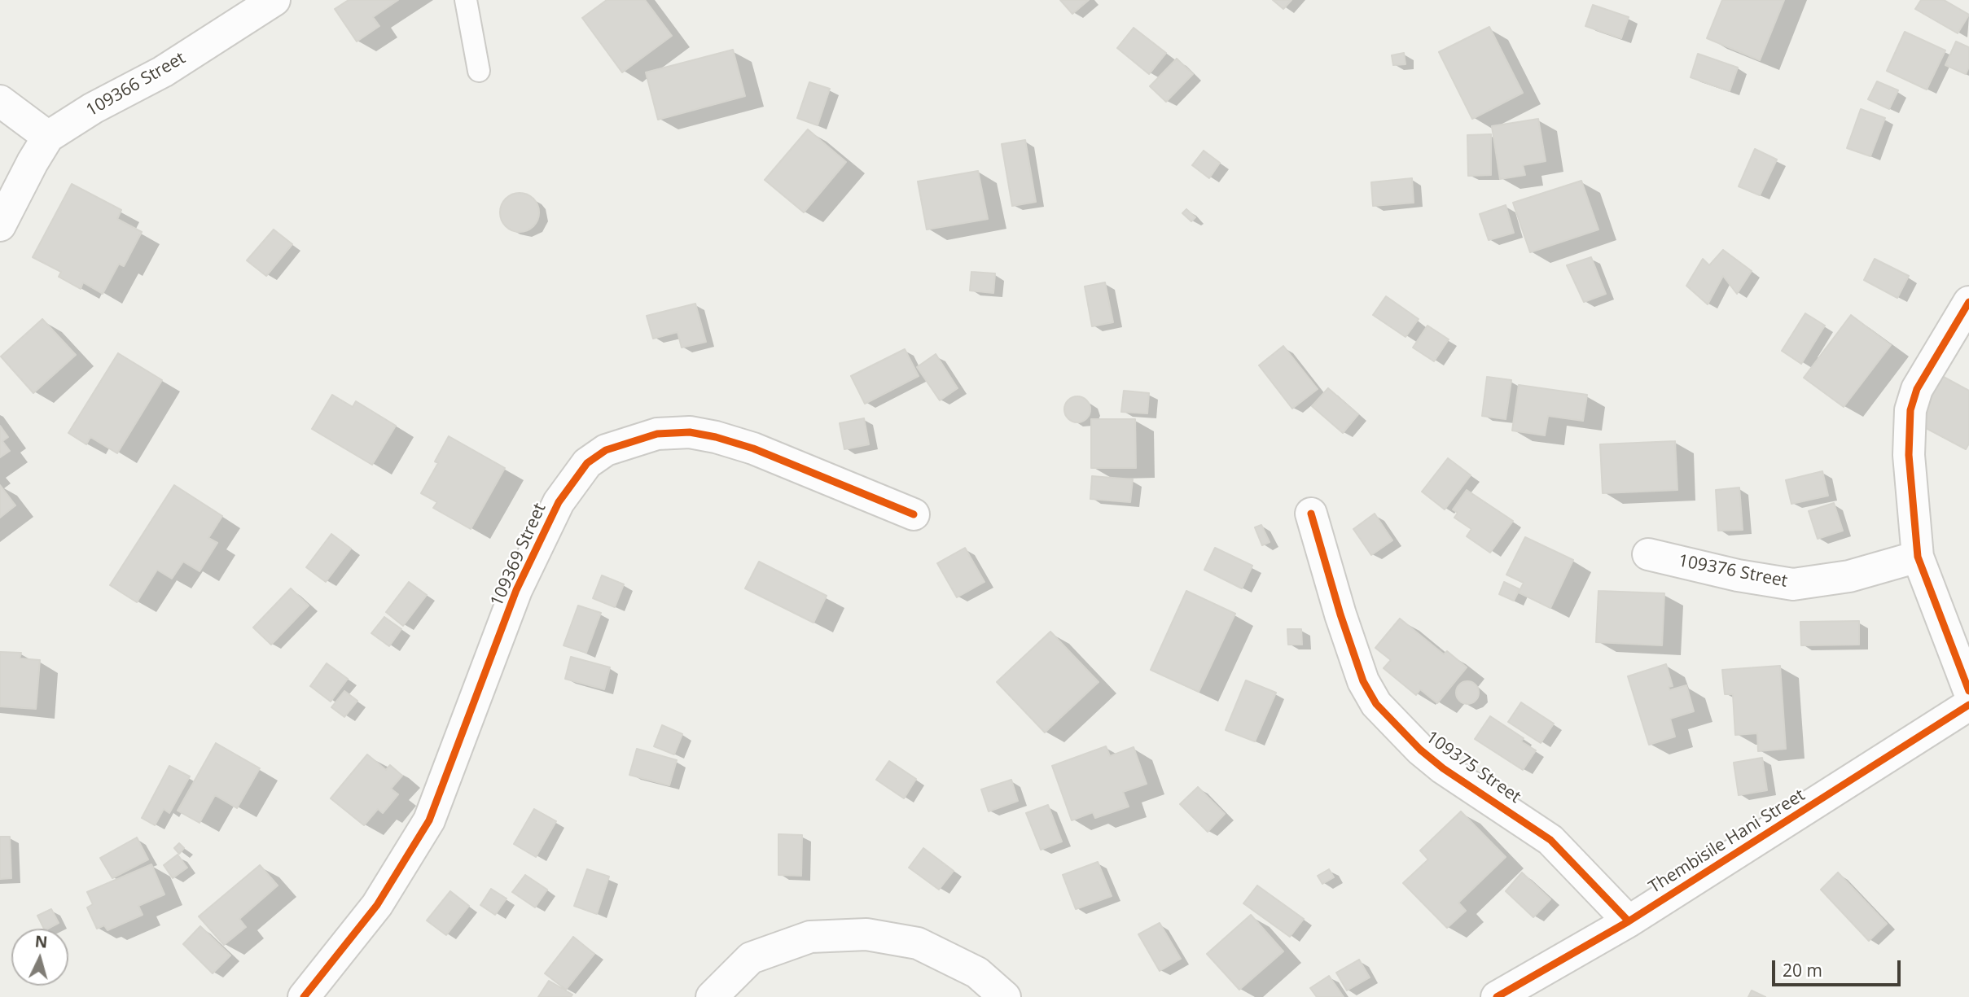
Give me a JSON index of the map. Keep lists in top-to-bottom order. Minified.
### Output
{"streets":{"street":["109366 Street","109369 Street","109376 Street","109375 Street","Thembisile Hani Street"]},"crossings":[["109375 Street","Thembisile Hani Street"]],"scale_bar":"20 m","north":"top"}
